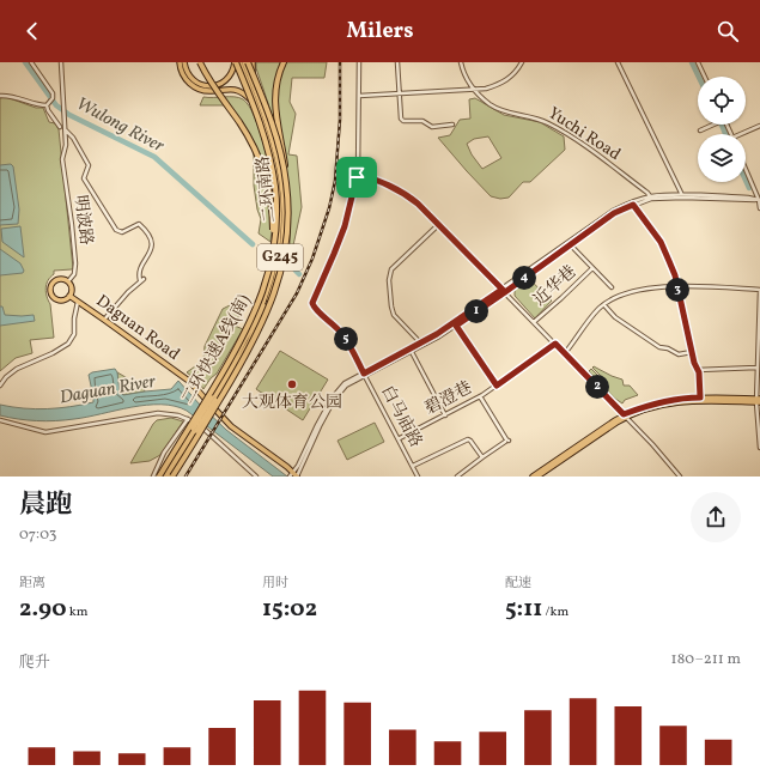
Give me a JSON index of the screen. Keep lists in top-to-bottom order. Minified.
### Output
{"streets":{"highway":["二环快速A线(南)"],"main road":["二环南路","G245","Daguan Road"],"street":["Yuchi Road","明波路","近华巷","碧澄巷","白马庙路"]},"crossings":[["二环南路","G245"],["二环南路","二环快速A线(南)"],["明波路","Daguan Road"],["碧澄巷","白马庙路"]],"water":["Wulong River","Daguan River"],"places":["大观体育公园"],"page":{"header":"Milers","pins":["4","3","1","5","2"],"heading":["晨跑","07:03"],"stats":[["距离","2.90 km"],["用时","15:02"],["配速","5:11 /km"]],"chart":["爬升","180–211 m"]}}
